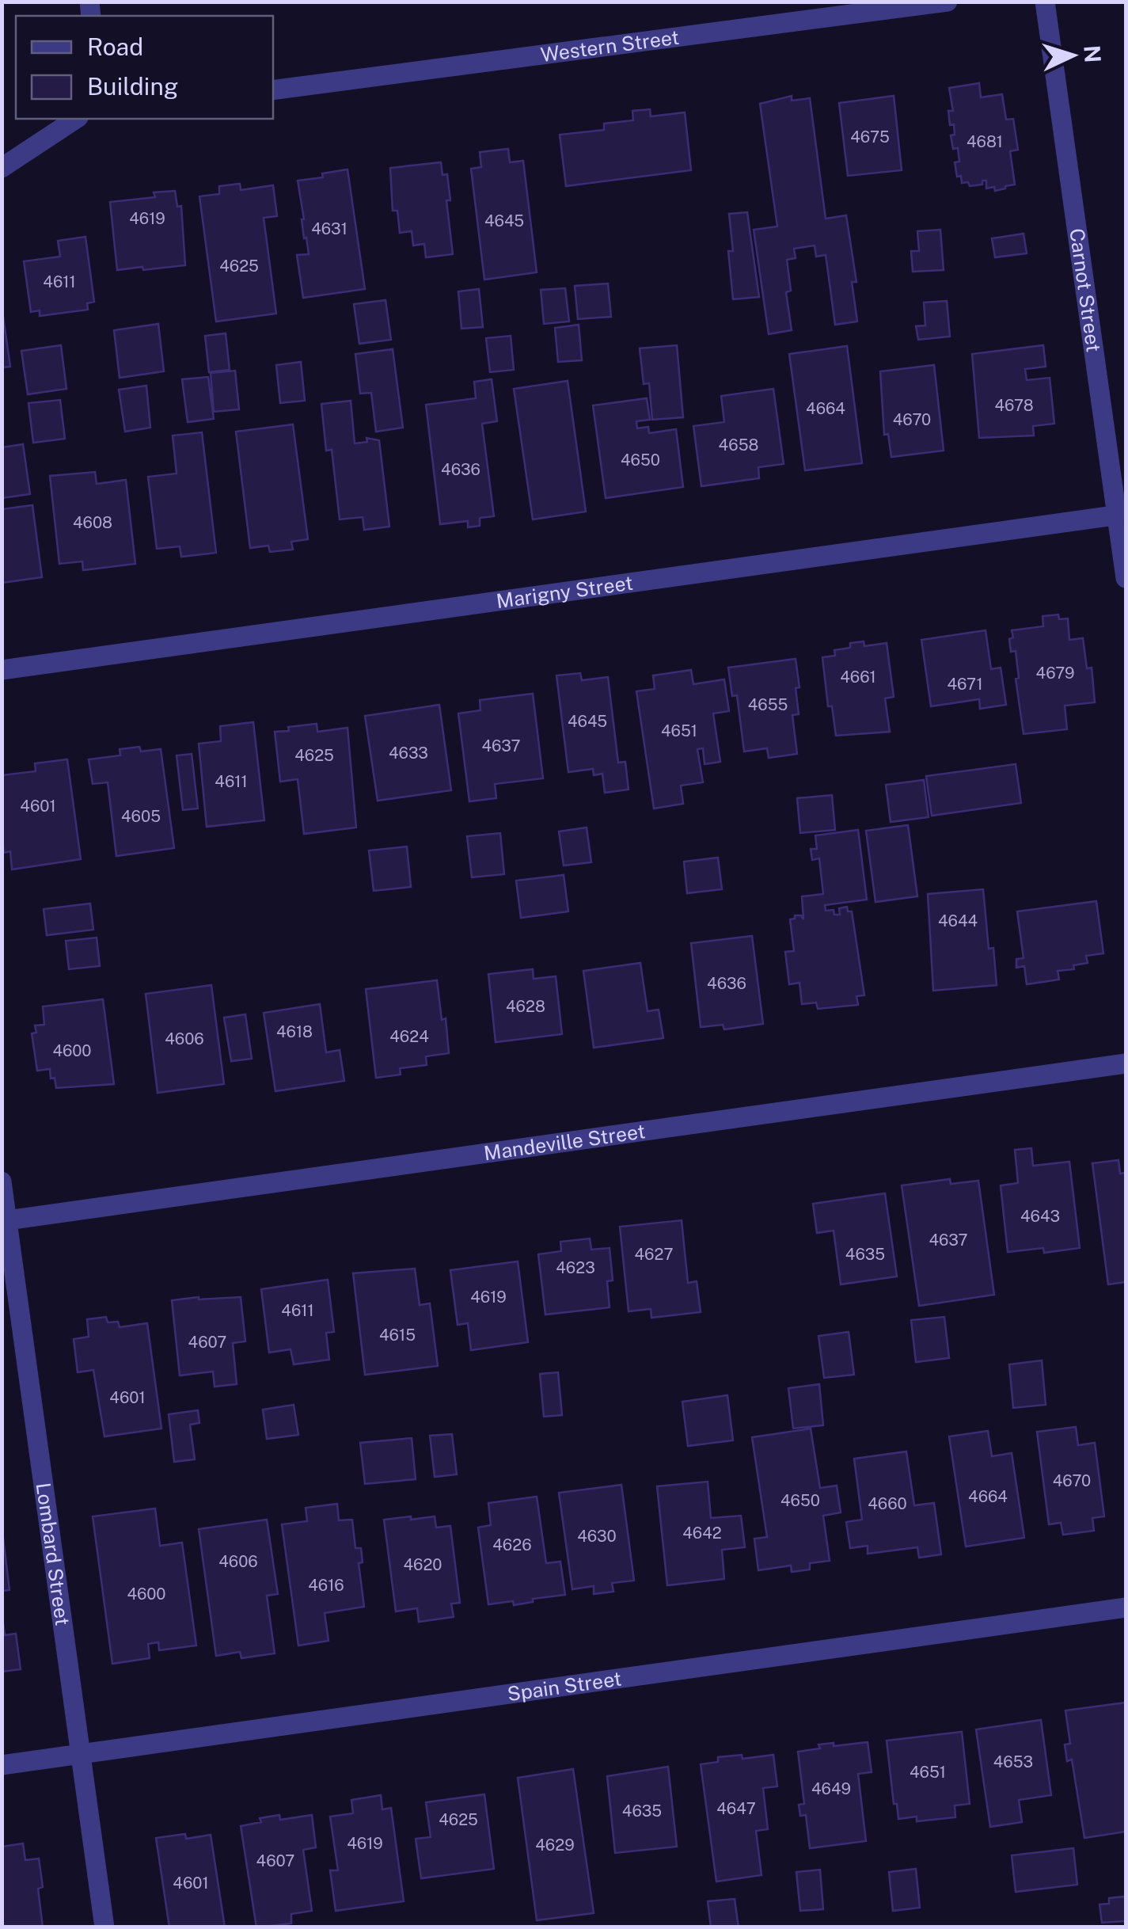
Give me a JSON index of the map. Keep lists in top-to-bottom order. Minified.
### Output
{"streets":{"street":["Western Street","Carnot Street","Marigny Street","Mandeville Street","Lombard Street","Spain Street"]},"crossings":[["Carnot Street","Marigny Street"],["Mandeville Street","Lombard Street"],["Lombard Street","Spain Street"]],"house_numbers":["4675","4681","4619","4645","4631","4625","4611","4678","4664","4670","4658","4650","4636","4608","4679","4661","4671","4655","4645","4651","4637","4633","4625","4611","4601","4605","4644","4636","4628","4618","4624","4606","4600","4643","4637","4627","4635","4623","4619","4611","4615","4607","4601","4670","4664","4650","4660","4642","4630","4626","4606","4620","4616","4600","4653","4651","4649","4647","4635","4625","4619","4629","4607","4601"],"legend":["Road","Building"],"north":"right"}
